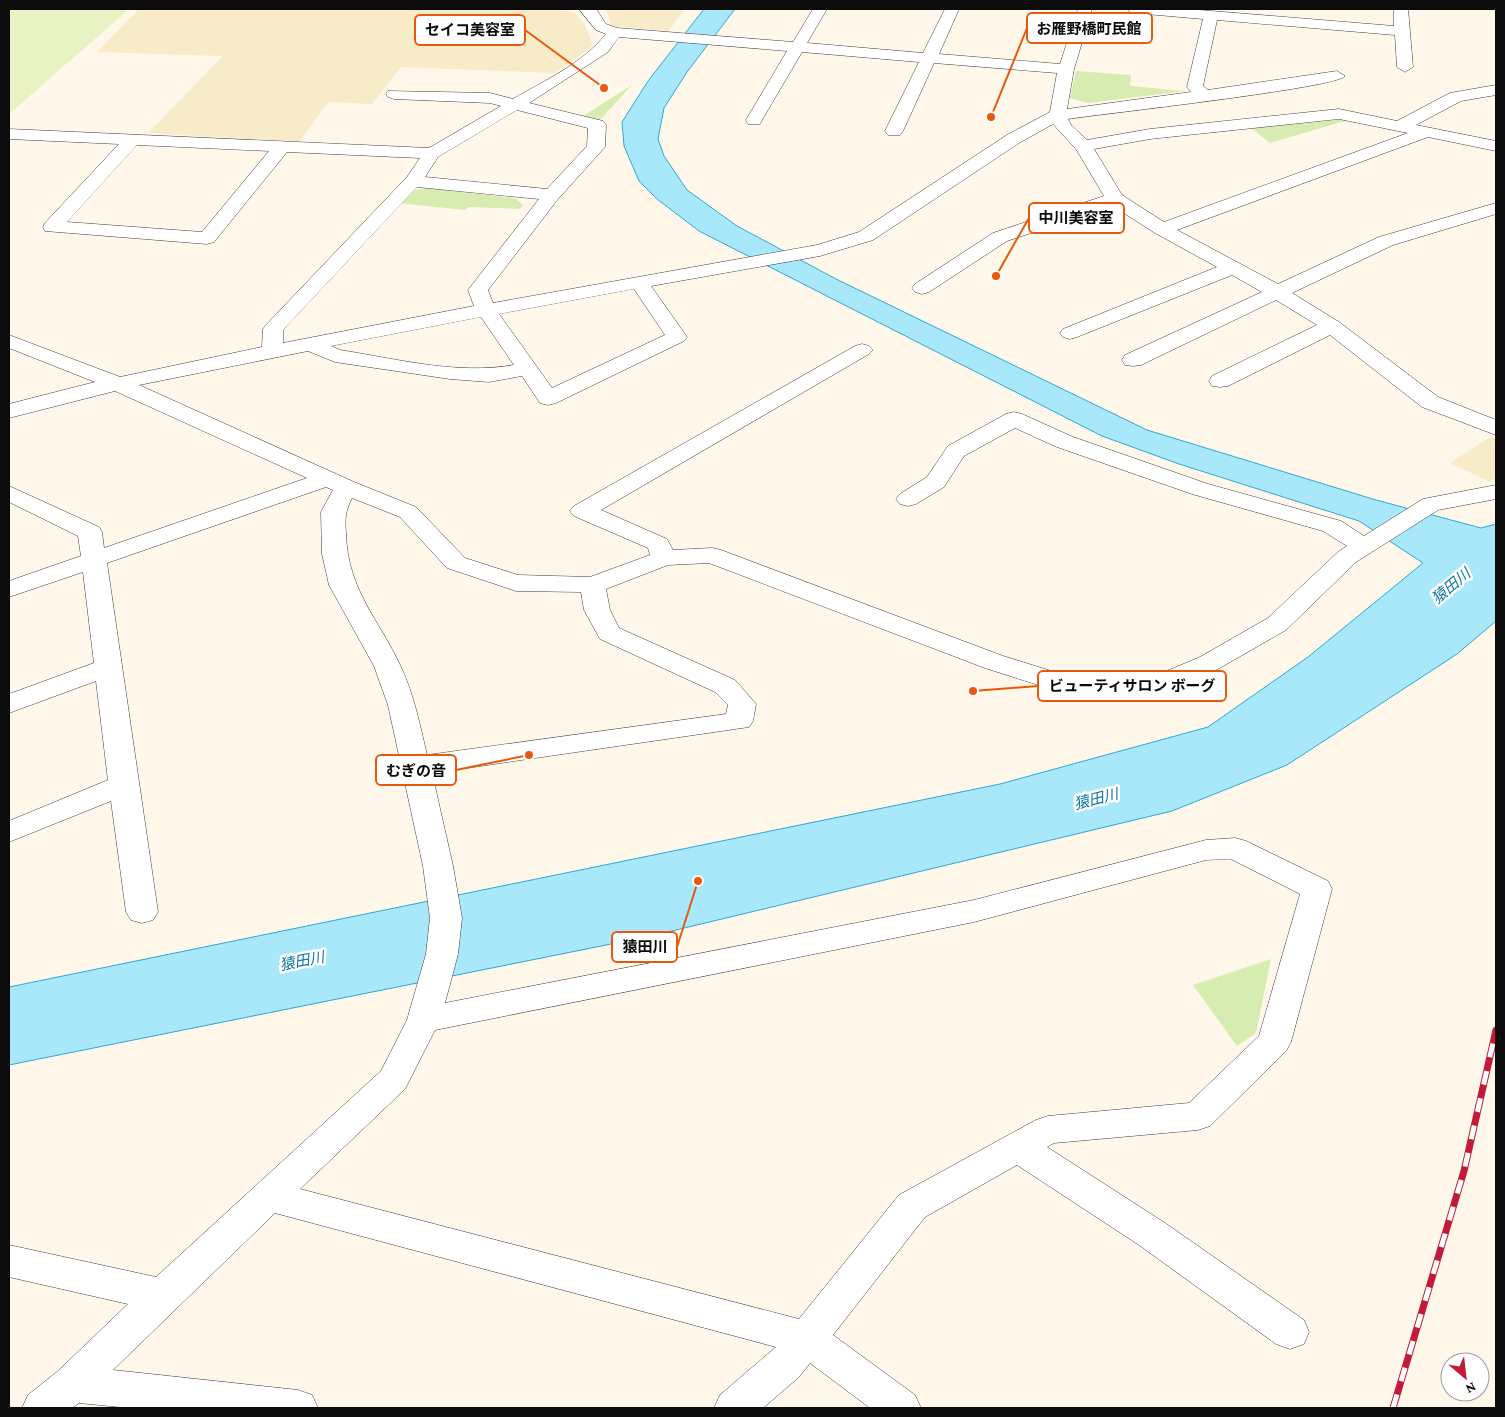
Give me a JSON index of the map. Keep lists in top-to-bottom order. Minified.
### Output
{"water":["猿田川"],"places":["セイコ美容室","お雁野橋町民館","中川美容室","ビューティサロン ボーグ","むぎの音","猿田川"],"north":"bottom right"}
